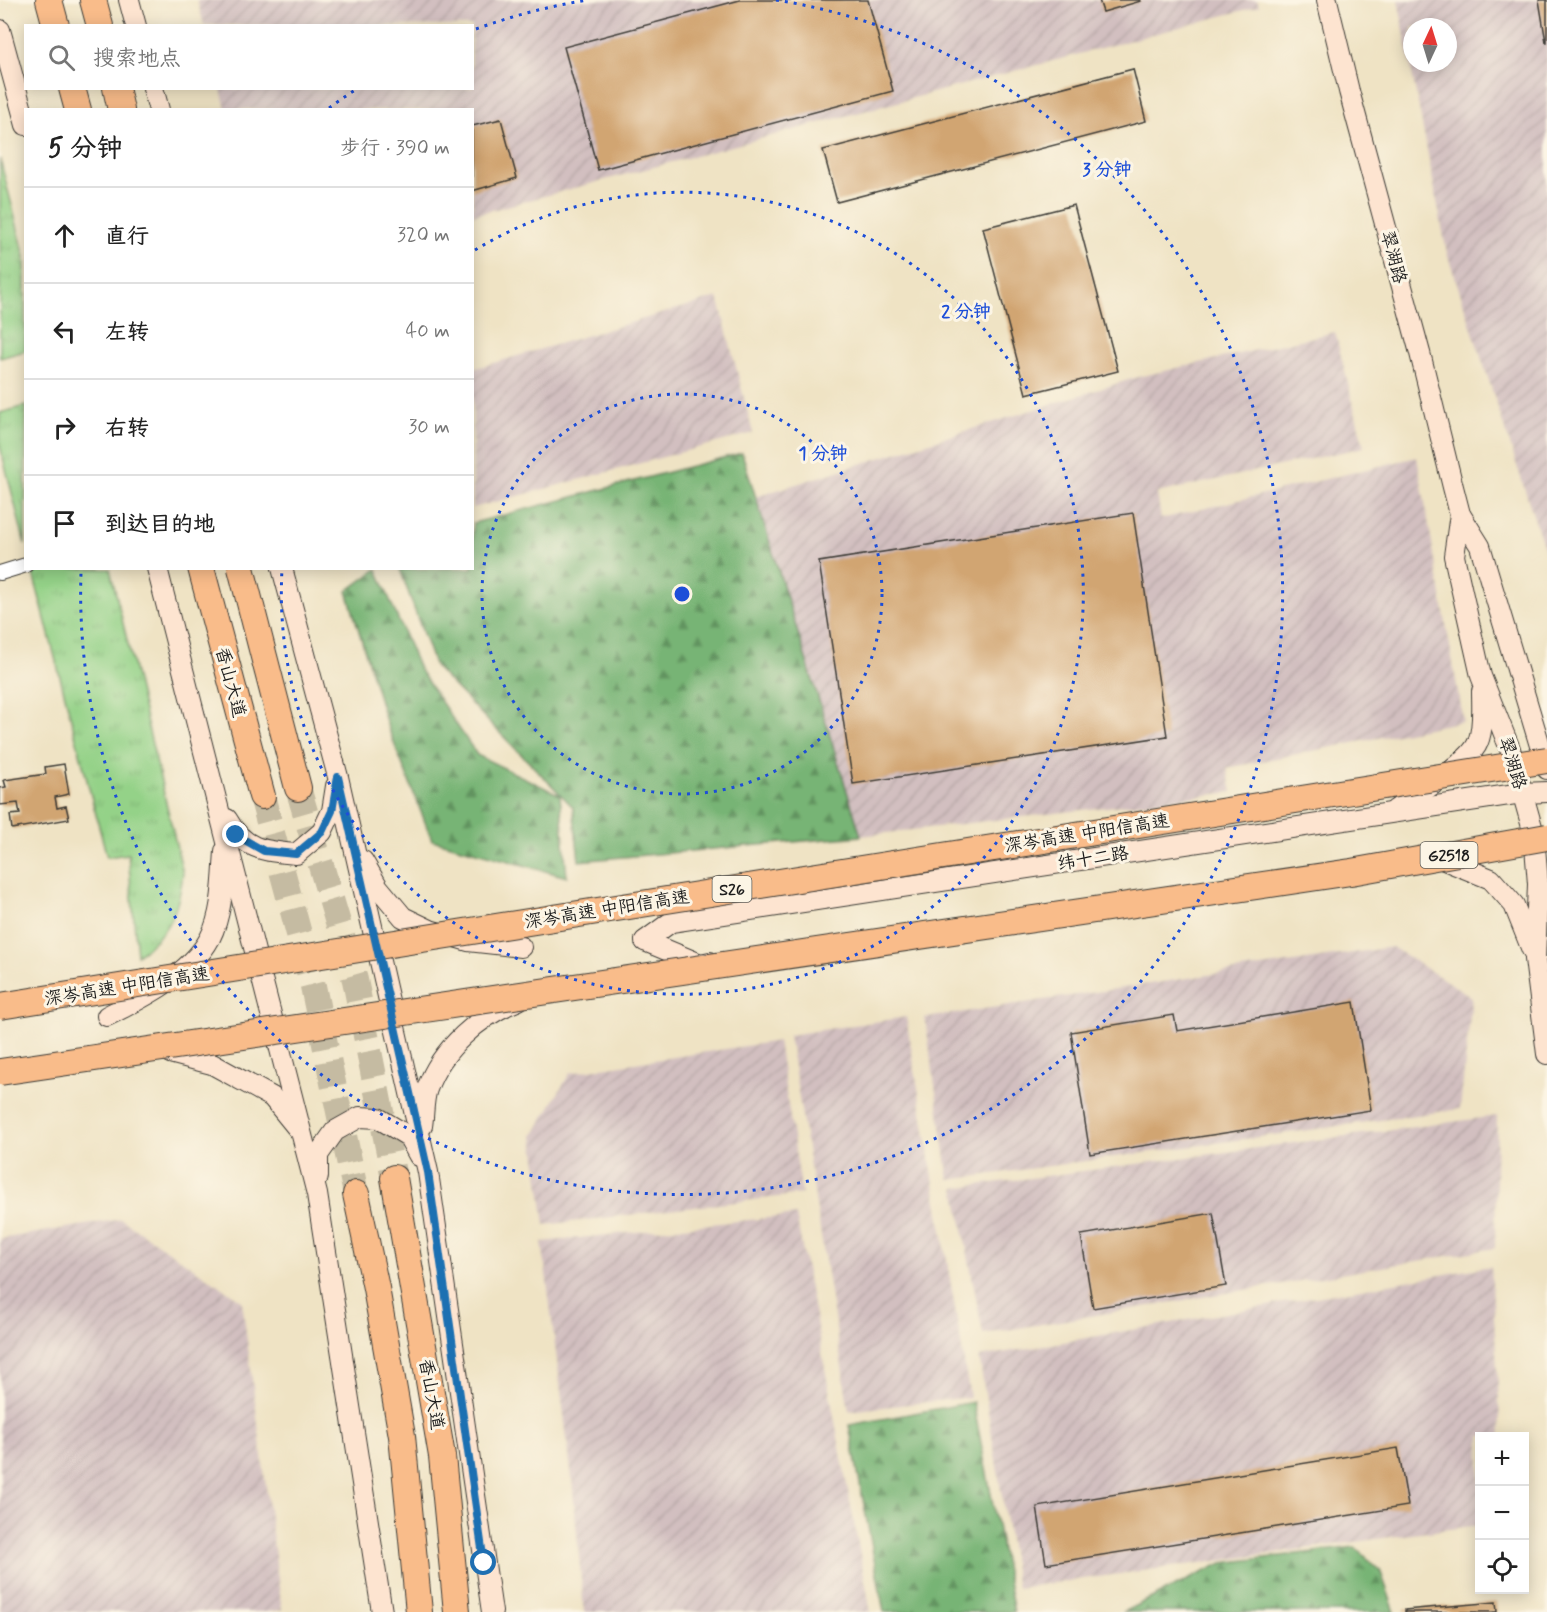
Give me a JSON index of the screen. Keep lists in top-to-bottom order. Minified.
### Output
{"streets":{"highway":["香山大道","深岑高速 中阳信高速","S26"],"main road":["翠湖路","纬十二路"]},"crossings":[["翠湖路","纬十二路"]],"north":"top","page":{"search":"搜索地点","heading":["5 分钟","步行 · 390 m"],"list":[["直行","320 m"],["左转","40 m"],["右转","30 m"],"到达目的地"],"map_buttons":["+","−"]},"rings":["3 分钟","2 分钟","1 分钟"]}
